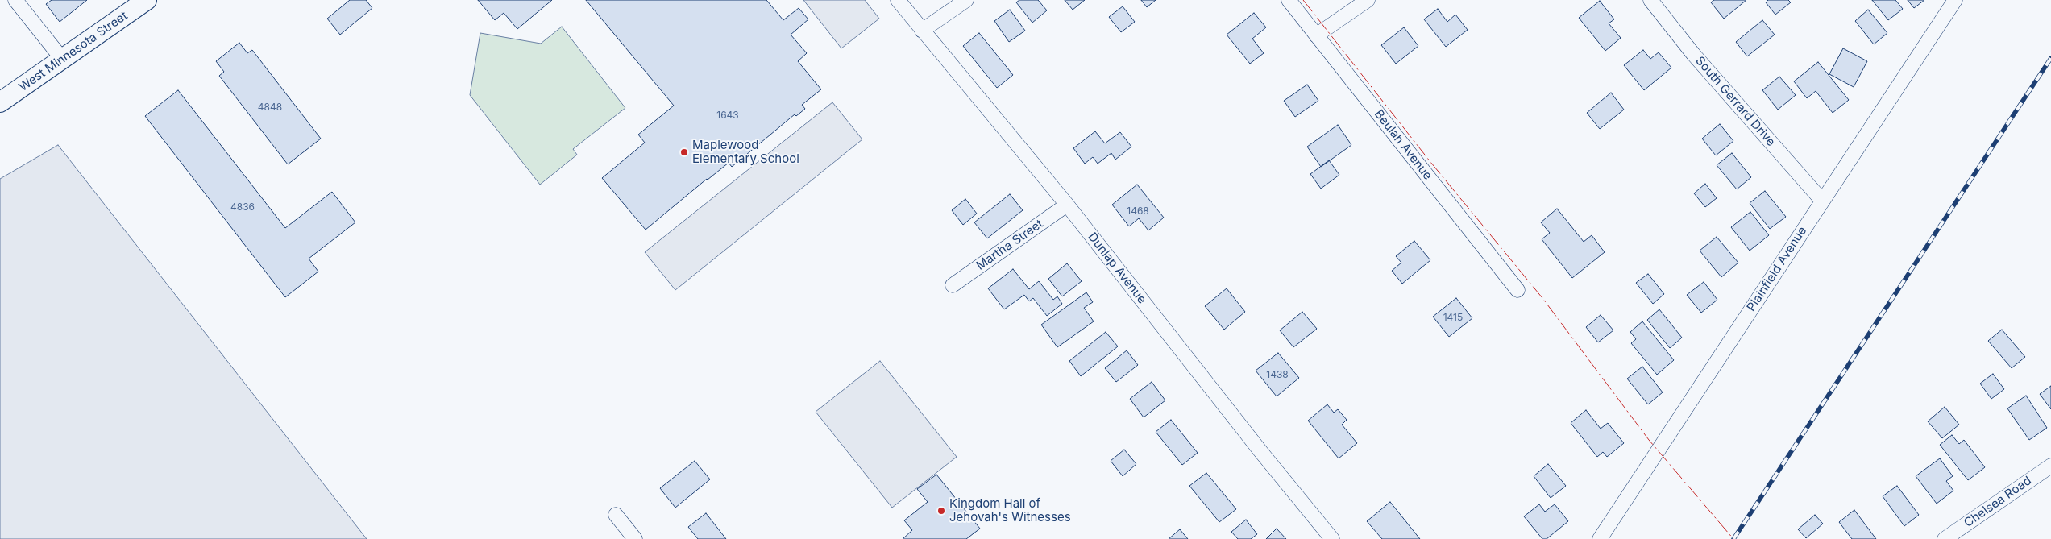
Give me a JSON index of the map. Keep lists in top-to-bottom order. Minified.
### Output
{"streets":{"street":["West Minnesota Street","South Gerrard Drive","Beulah Avenue","Martha Street","Dunlap Avenue","Plainfield Avenue","Chelsea Road"]},"crossings":[["South Gerrard Drive","Plainfield Avenue"],["Martha Street","Dunlap Avenue"]],"places":["Maplewood Elementary School","Kingdom Hall of Jehovah's Witnesses"],"house_numbers":["4848","1643","4836","1468","1415","1438"]}
